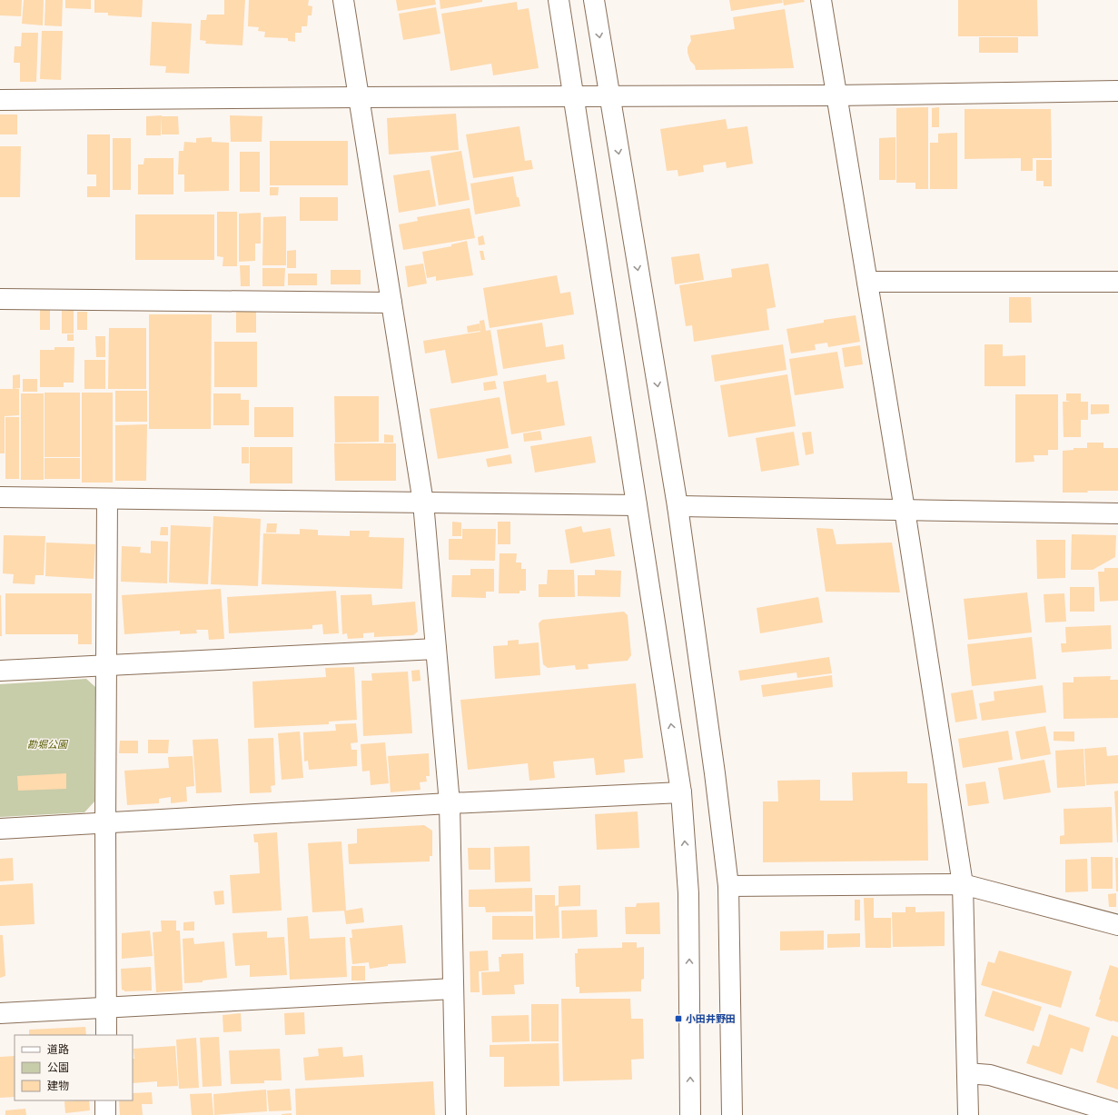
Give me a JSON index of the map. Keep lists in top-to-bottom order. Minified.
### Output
{"parks":["勘堀公園"],"places":{"transit":["小田井野田"]},"legend":["道路","公園","建物"]}
